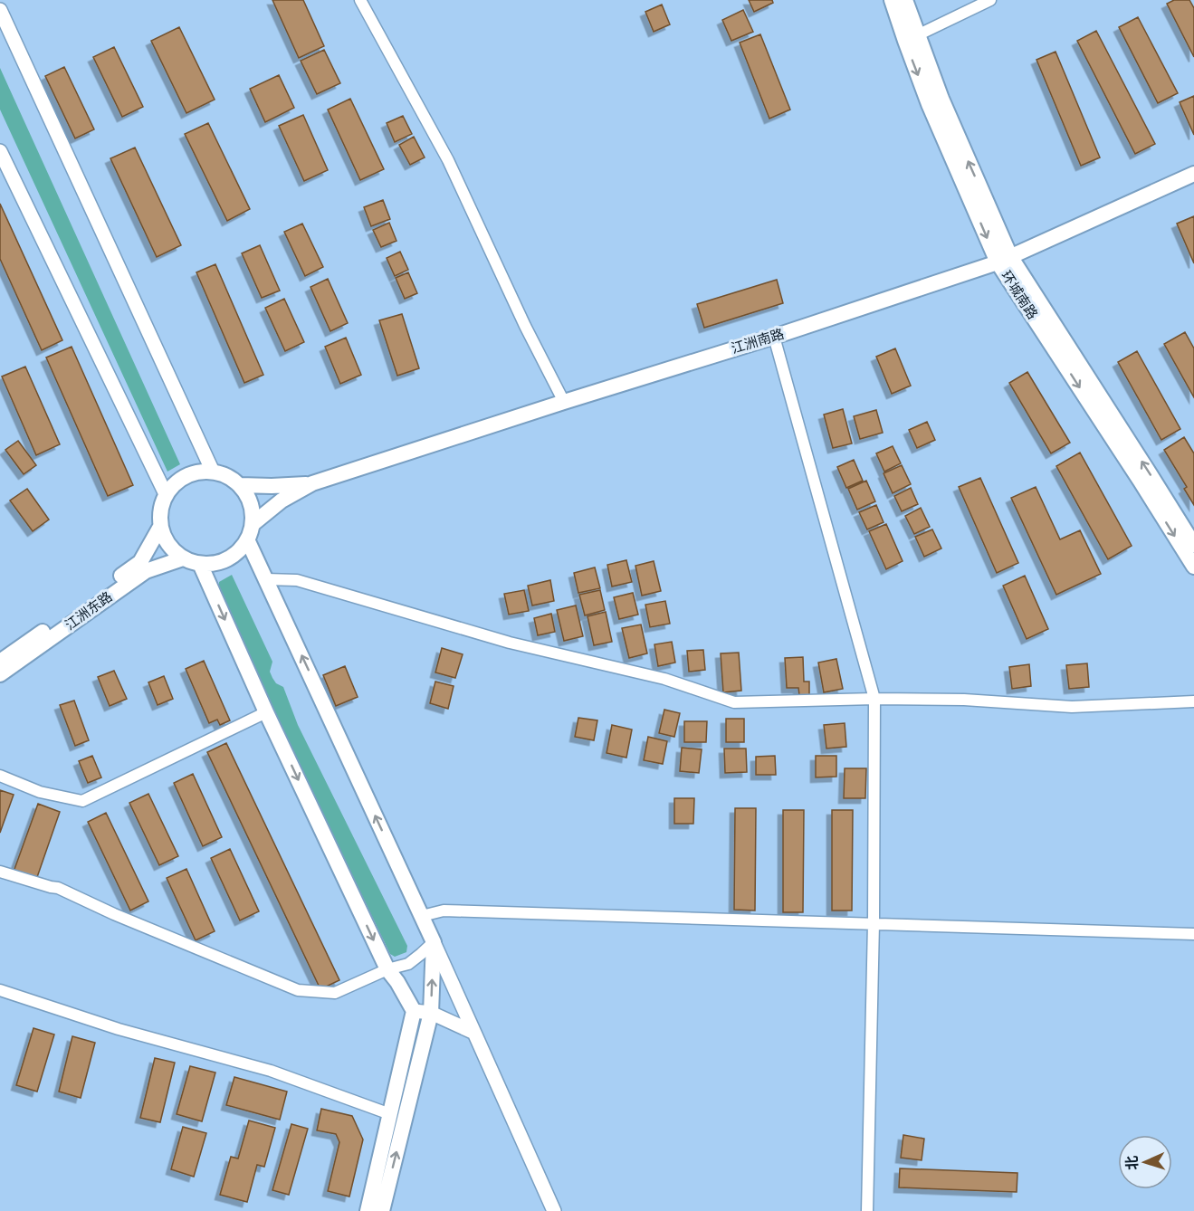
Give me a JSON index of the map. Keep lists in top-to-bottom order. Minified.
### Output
{"streets":{"main road":["环城南路","江洲南路","江洲东路"]},"crossings":[["环城南路","江洲南路"]],"north":"left"}
